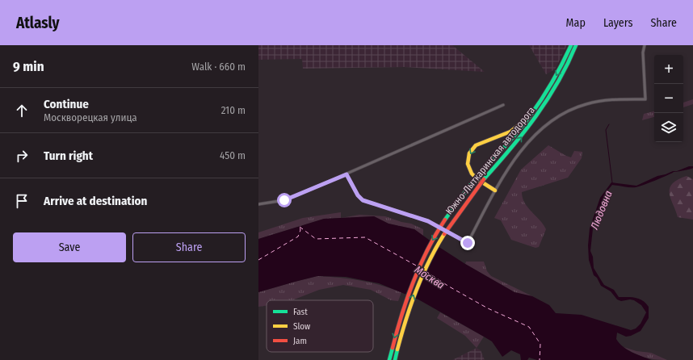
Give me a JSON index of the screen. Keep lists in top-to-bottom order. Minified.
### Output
{"streets":{"main road":["Южно-Лыткаринская автодорога"]},"water":["Людовна","Москва"],"legend":["Fast","Slow","Jam"],"page":{"header":"Atlasly","nav":["Map","Layers","Share"],"heading":["9 min","Walk · 660 m"],"map_buttons":["+","−"],"list":[["Continue","Москворецкая улица","210 m"],["Turn right","450 m"],"Arrive at destination"],"buttons":["Save","Share"]}}
